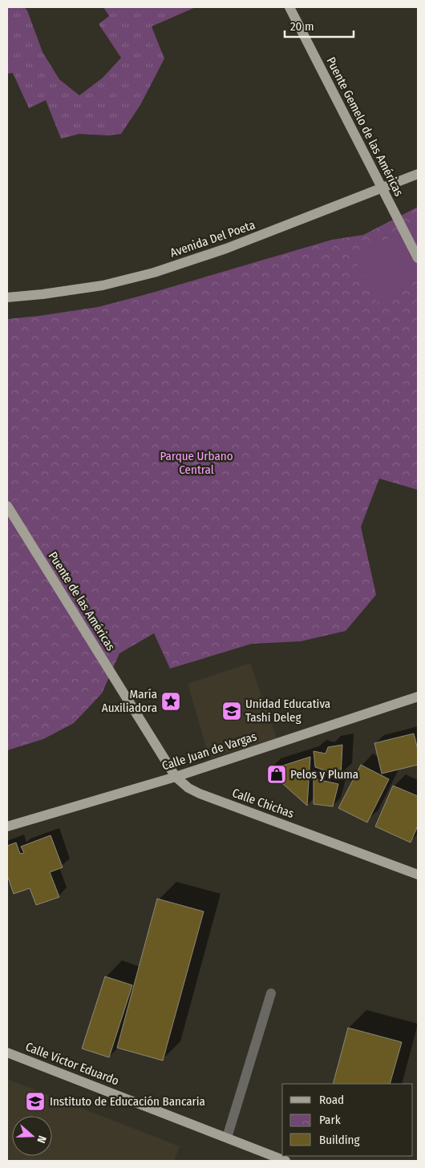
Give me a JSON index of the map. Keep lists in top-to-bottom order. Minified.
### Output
{"streets":{"main road":["Puente Gemelo de las Américas","Avenida Del Poeta","Puente de las Américas","Calle Juan de Vargas","Calle Chichas","Calle Victor Eduardo"]},"crossings":[["Puente de las Américas","Calle Chichas"],["Calle Juan de Vargas","Calle Chichas"]],"parks":["Parque Urbano Central"],"places":{"place":["María Auxiliadora"],"school or university":["Unidad Educativa Tashi Deleg","Instituto de Educación Bancaria"],"shop":["Pelos y Pluma"]},"legend":["Road","Park","Building"],"scale_bar":"20 m","north":"right"}
